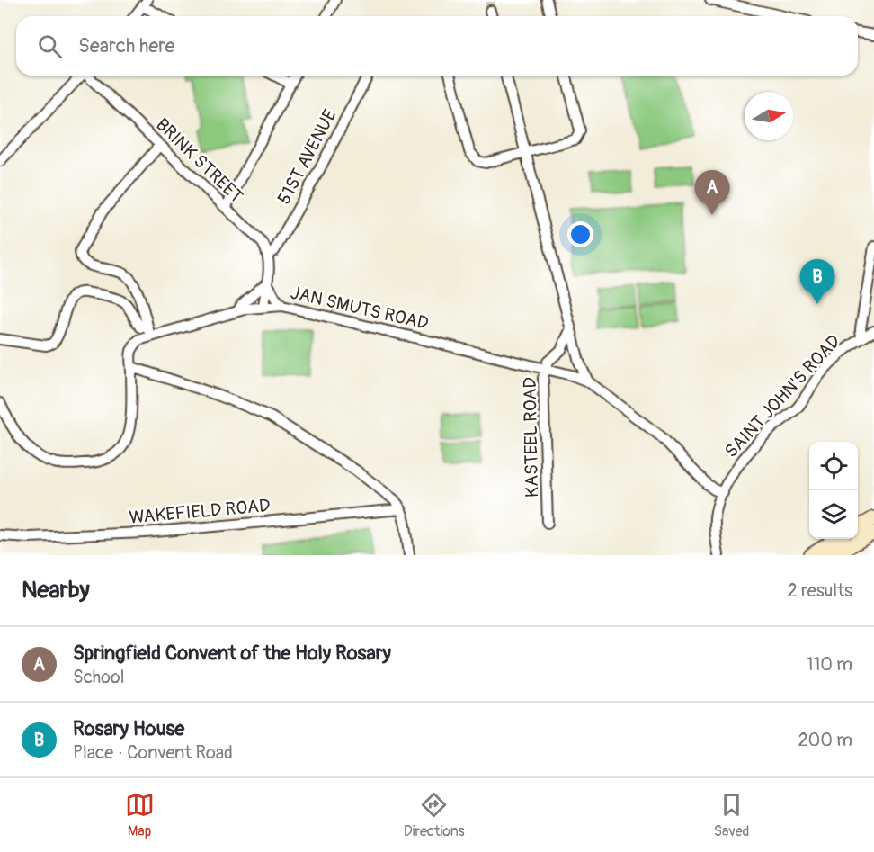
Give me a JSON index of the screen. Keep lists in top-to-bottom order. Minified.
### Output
{"streets":{"street":["51ST AVENUE","BRINK STREET","JAN SMUTS ROAD","SAINT JOHN'S ROAD","KASTEEL ROAD","WAKEFIELD ROAD"]},"crossings":[["51ST AVENUE","BRINK STREET"],["JAN SMUTS ROAD","SAINT JOHN'S ROAD"],["JAN SMUTS ROAD","KASTEEL ROAD"]],"north":"right","page":{"search":"Search here","pins":["A","B"],"heading":["Nearby","2 results"],"list":[{"mark":"A","name":"Springfield Convent of the Holy Rosary","note":"School","value":"110 m"},{"mark":"B","name":"Rosary House","note":"Place · Convent Road","value":"200 m"}],"nav":["Map","Directions","Saved"]}}
